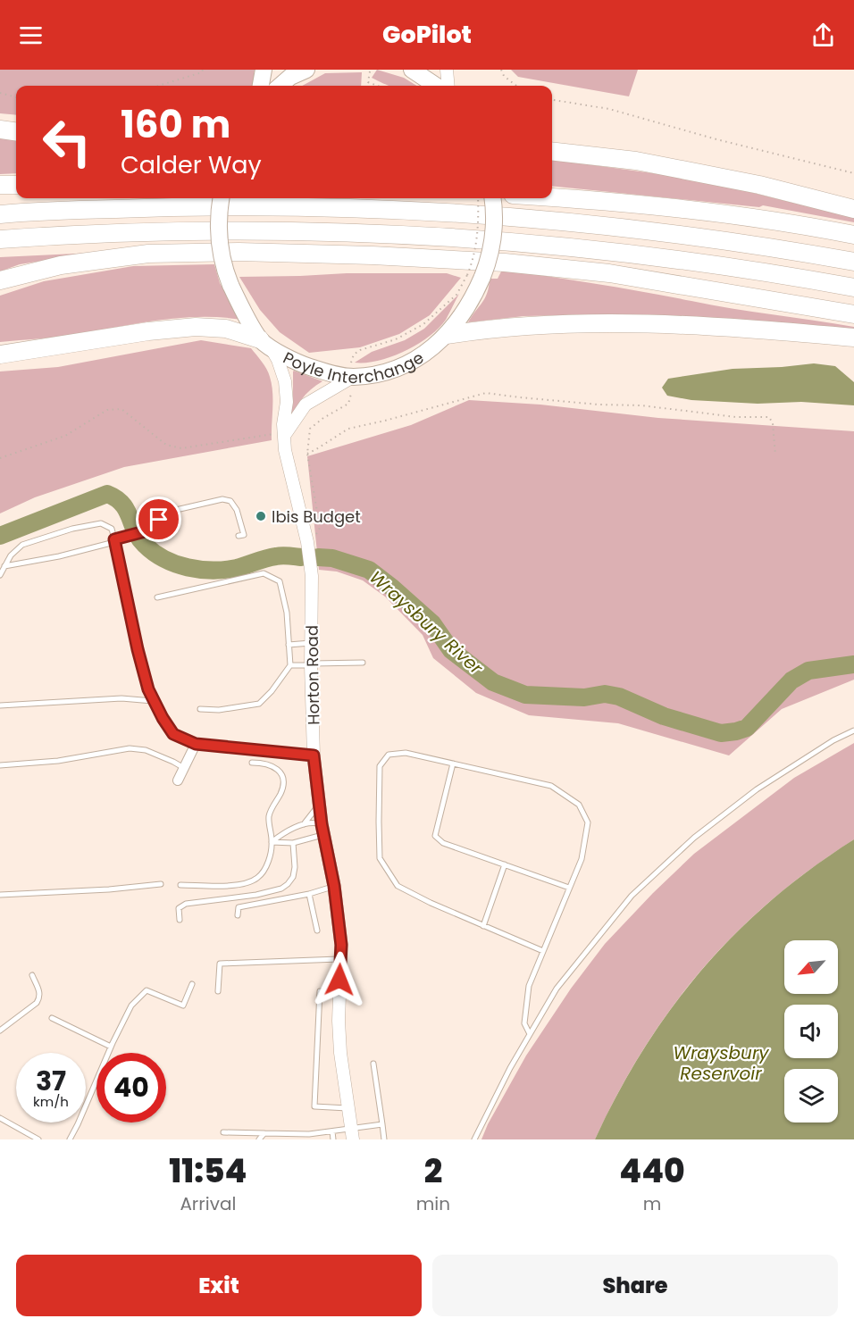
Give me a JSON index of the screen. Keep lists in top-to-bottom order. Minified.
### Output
{"streets":{"highway":["Poyle Interchange"],"street":["Horton Road"]},"crossings":[["Poyle Interchange","Horton Road"]],"water":["Wraysbury River","Wraysbury Reservoir"],"places":["Ibis Budget"],"north":"bottom left","page":{"header":"GoPilot","turn":["160 m","Calder Way"],"speed":"37 km/h","limit":"40","eta":["11:54","Arrival","2","min","440","m"],"buttons":["Exit","Share"]}}
